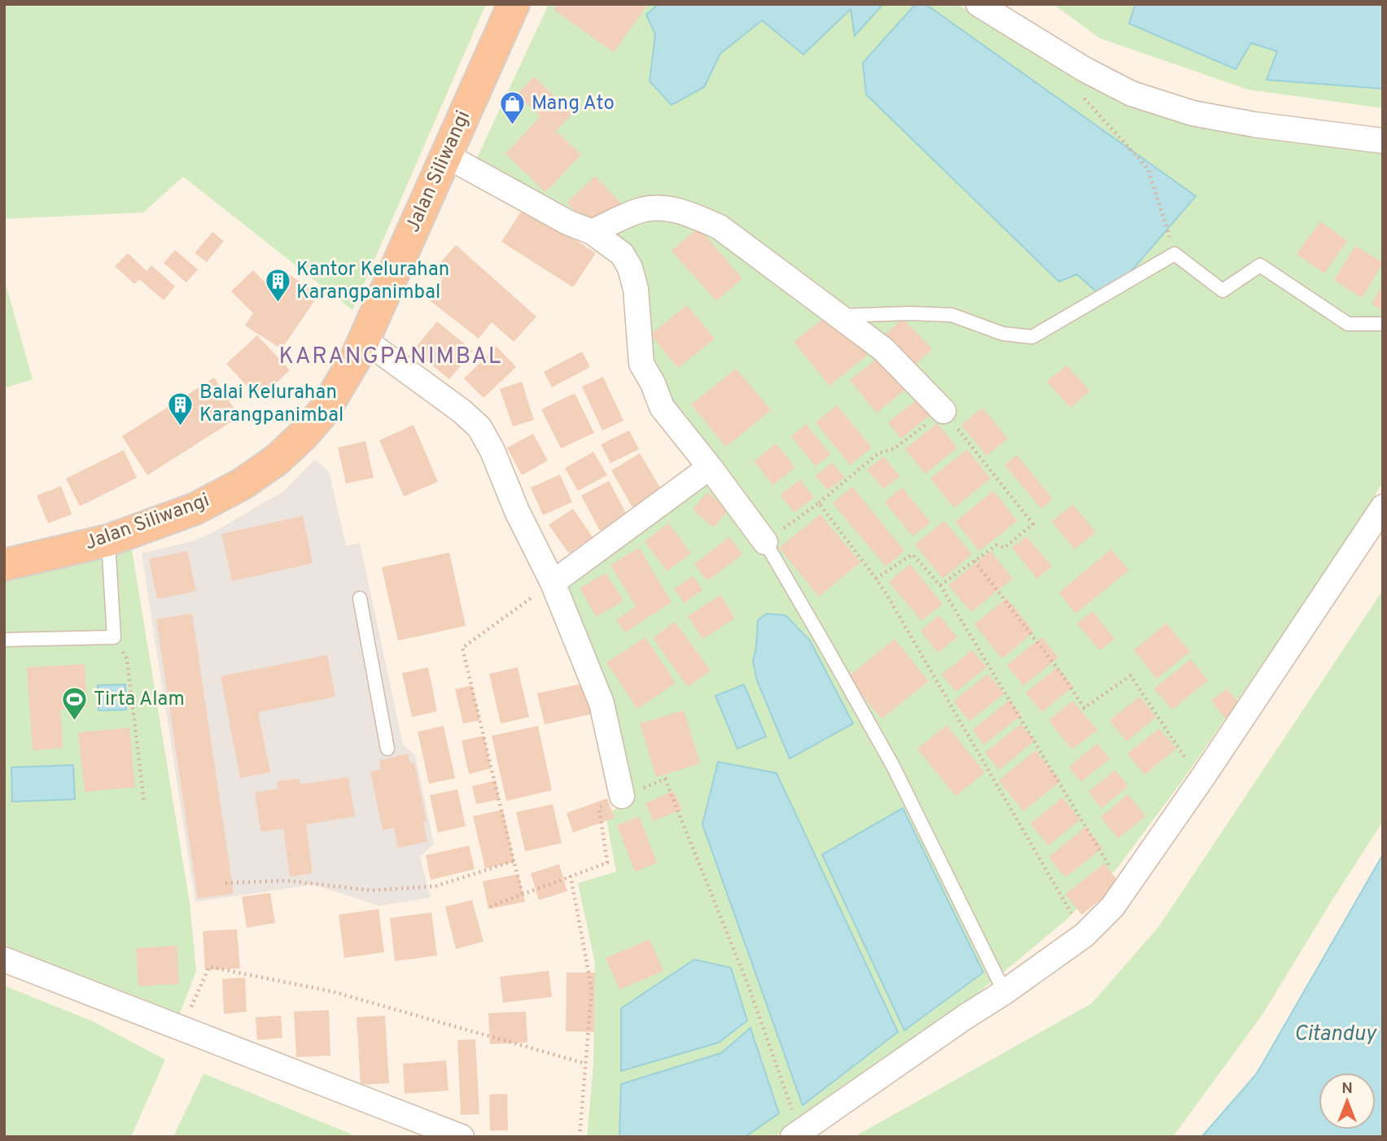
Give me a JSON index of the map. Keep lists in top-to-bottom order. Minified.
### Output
{"streets":{"highway":["Jalan Siliwangi"]},"districts":["KARANGPANIMBAL"],"water":["Citanduy"],"places":{"shop":["Mang Ato"],"building":["Kantor Kelurahan Karangpanimbal","Balai Kelurahan Karangpanimbal"],"sports":["Tirta Alam"]},"north":"top"}
